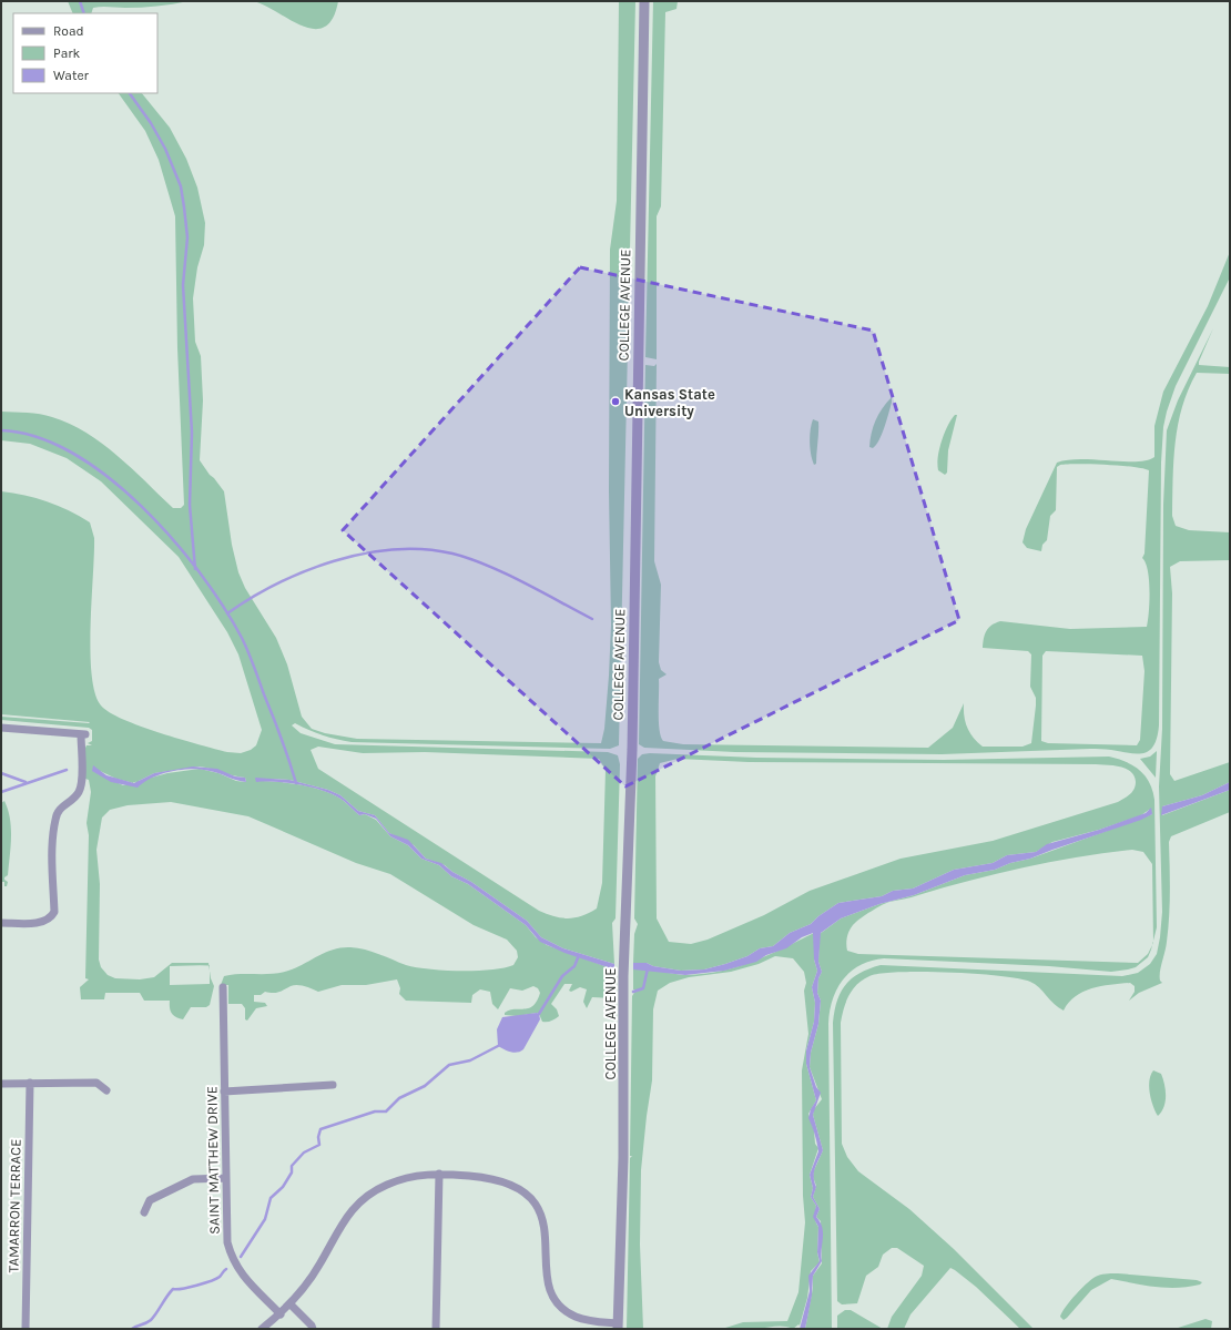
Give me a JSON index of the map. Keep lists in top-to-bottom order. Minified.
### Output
{"streets":{"street":["COLLEGE AVENUE","SAINT MATTHEW DRIVE","TAMARRON TERRACE"]},"places":["Kansas State University"],"legend":["Road","Park","Water"]}
